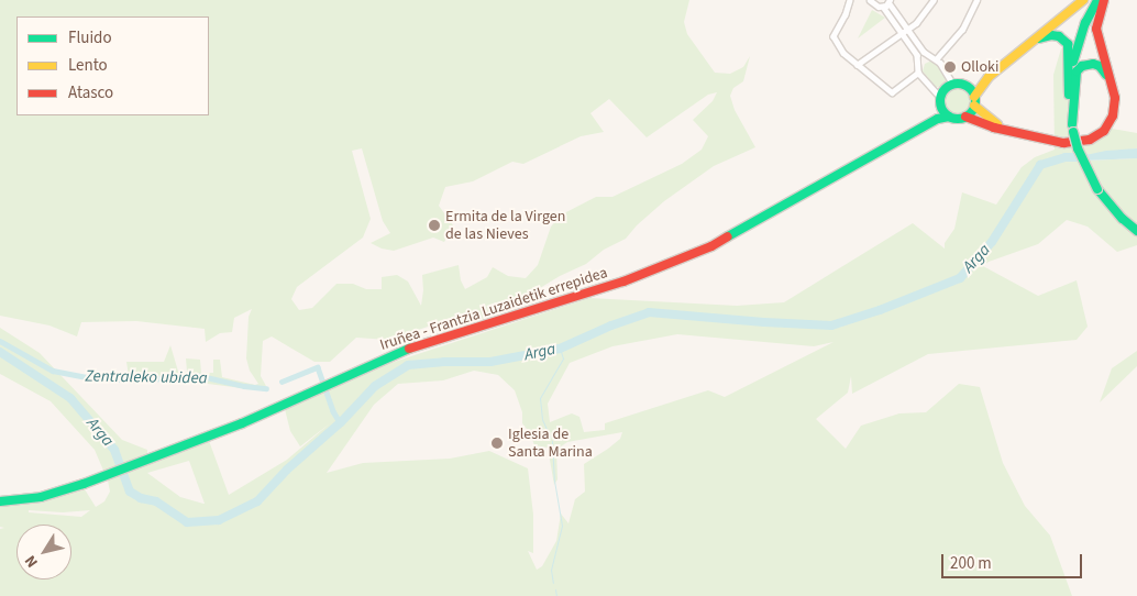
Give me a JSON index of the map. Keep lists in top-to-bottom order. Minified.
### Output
{"streets":{"highway":["Iruñea - Frantzia Luzaidetik errepidea"]},"water":["Arga","Zentraleko ubidea"],"places":["Olloki","Ermita de la Virgen de las Nieves","Iglesia de Santa Marina"],"legend":["Fluido","Lento","Atasco"],"scale_bar":"200 m","north":"bottom left"}
